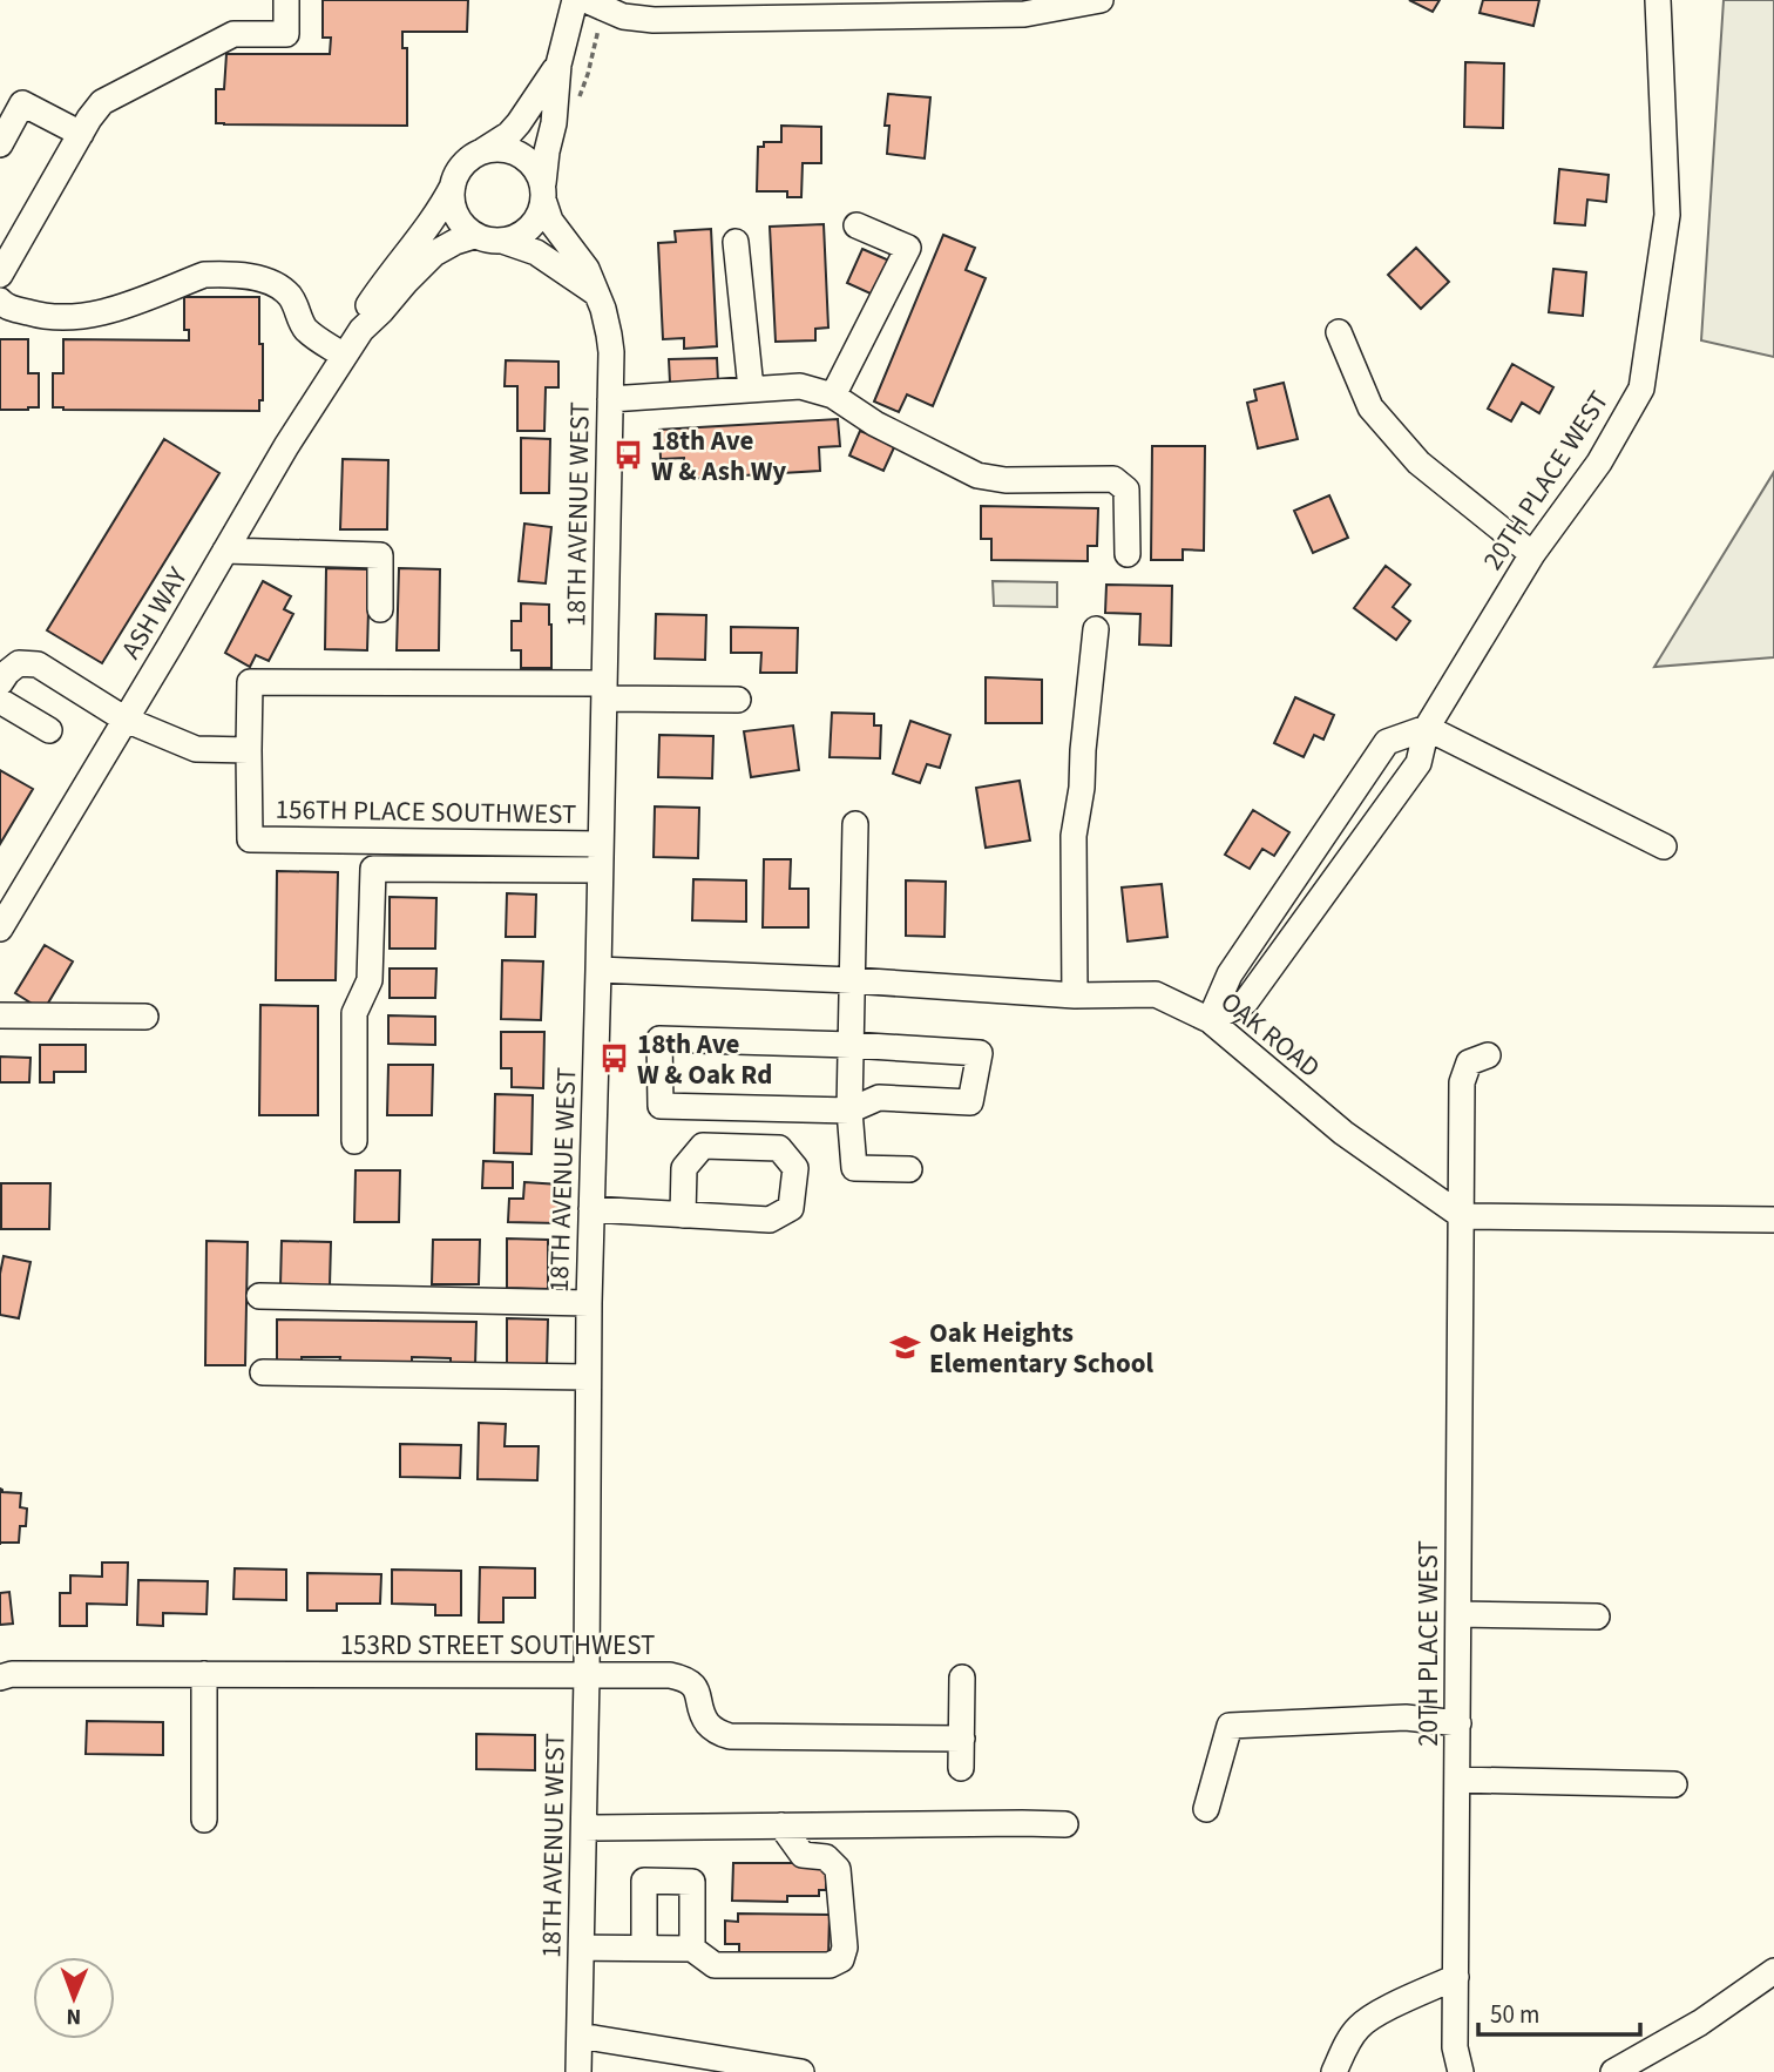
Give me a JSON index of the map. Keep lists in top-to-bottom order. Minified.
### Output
{"streets":{"street":["20TH PLACE WEST","18TH AVENUE WEST","ASH WAY","156TH PLACE SOUTHWEST","OAK ROAD","153RD STREET SOUTHWEST"]},"crossings":[["20TH PLACE WEST","OAK ROAD"],["18TH AVENUE WEST","ASH WAY"],["18TH AVENUE WEST","156TH PLACE SOUTHWEST"],["18TH AVENUE WEST","OAK ROAD"],["18TH AVENUE WEST","153RD STREET SOUTHWEST"]],"places":{"bus stop":["18th Ave W & Ash Wy","18th Ave W & Oak Rd"],"school or university":["Oak Heights Elementary School"]},"scale_bar":"50 m","north":"bottom"}
